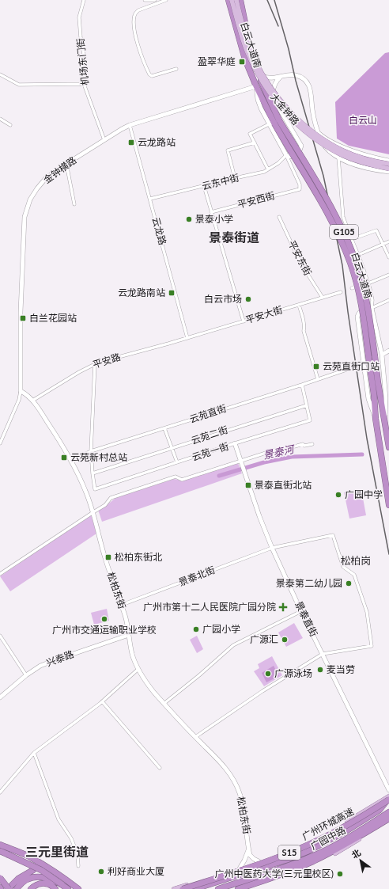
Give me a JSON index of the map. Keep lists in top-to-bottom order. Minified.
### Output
{"streets":{"highway":["白云大道南","G105","广州环城高速","广园中路","S15"],"main road":["大金钟路"],"street":["机场东门街","金钟横路","云东中街","平安西街","云龙路","平安东街","平安大街","平安路","云苑直街","云苑二街","云苑一街","景泰北街","松柏东街","景泰直街","兴泰路"]},"crossings":[["白云大道南","金钟横路"],["机场东门街","金钟横路"],["金钟横路","云龙路"],["金钟横路","松柏东街"],["云东中街","平安西街"],["云东中街","云龙路"],["云龙路","平安大街"],["云龙路","平安路"],["平安东街","平安大街"],["平安大街","平安路"],["平安路","松柏东街"],["云苑直街","松柏东街"],["云苑二街","云苑一街"],["云苑一街","景泰直街"],["景泰北街","松柏东街"],["景泰北街","景泰直街"],["松柏东街","兴泰路"]],"districts":["景泰街道","松柏岗","三元里街道"],"water":["景泰河"],"parks":["白云山"],"places":{"transit":["盈翠华庭","云龙路站","云龙路南站","白兰花园站","云苑直街口站","云苑新村总站","景泰直街北站","松柏东街北"],"other":["景泰小学","白云市场","广园中学","景泰第二幼儿园","广州市交通运输职业学校","广园小学","广源汇","麦当劳","广源泳场","利好商业大厦","广州中医药大学(三元里校区)"],"health":["广州市第十二人民医院广园分院"]},"north":"top left"}
